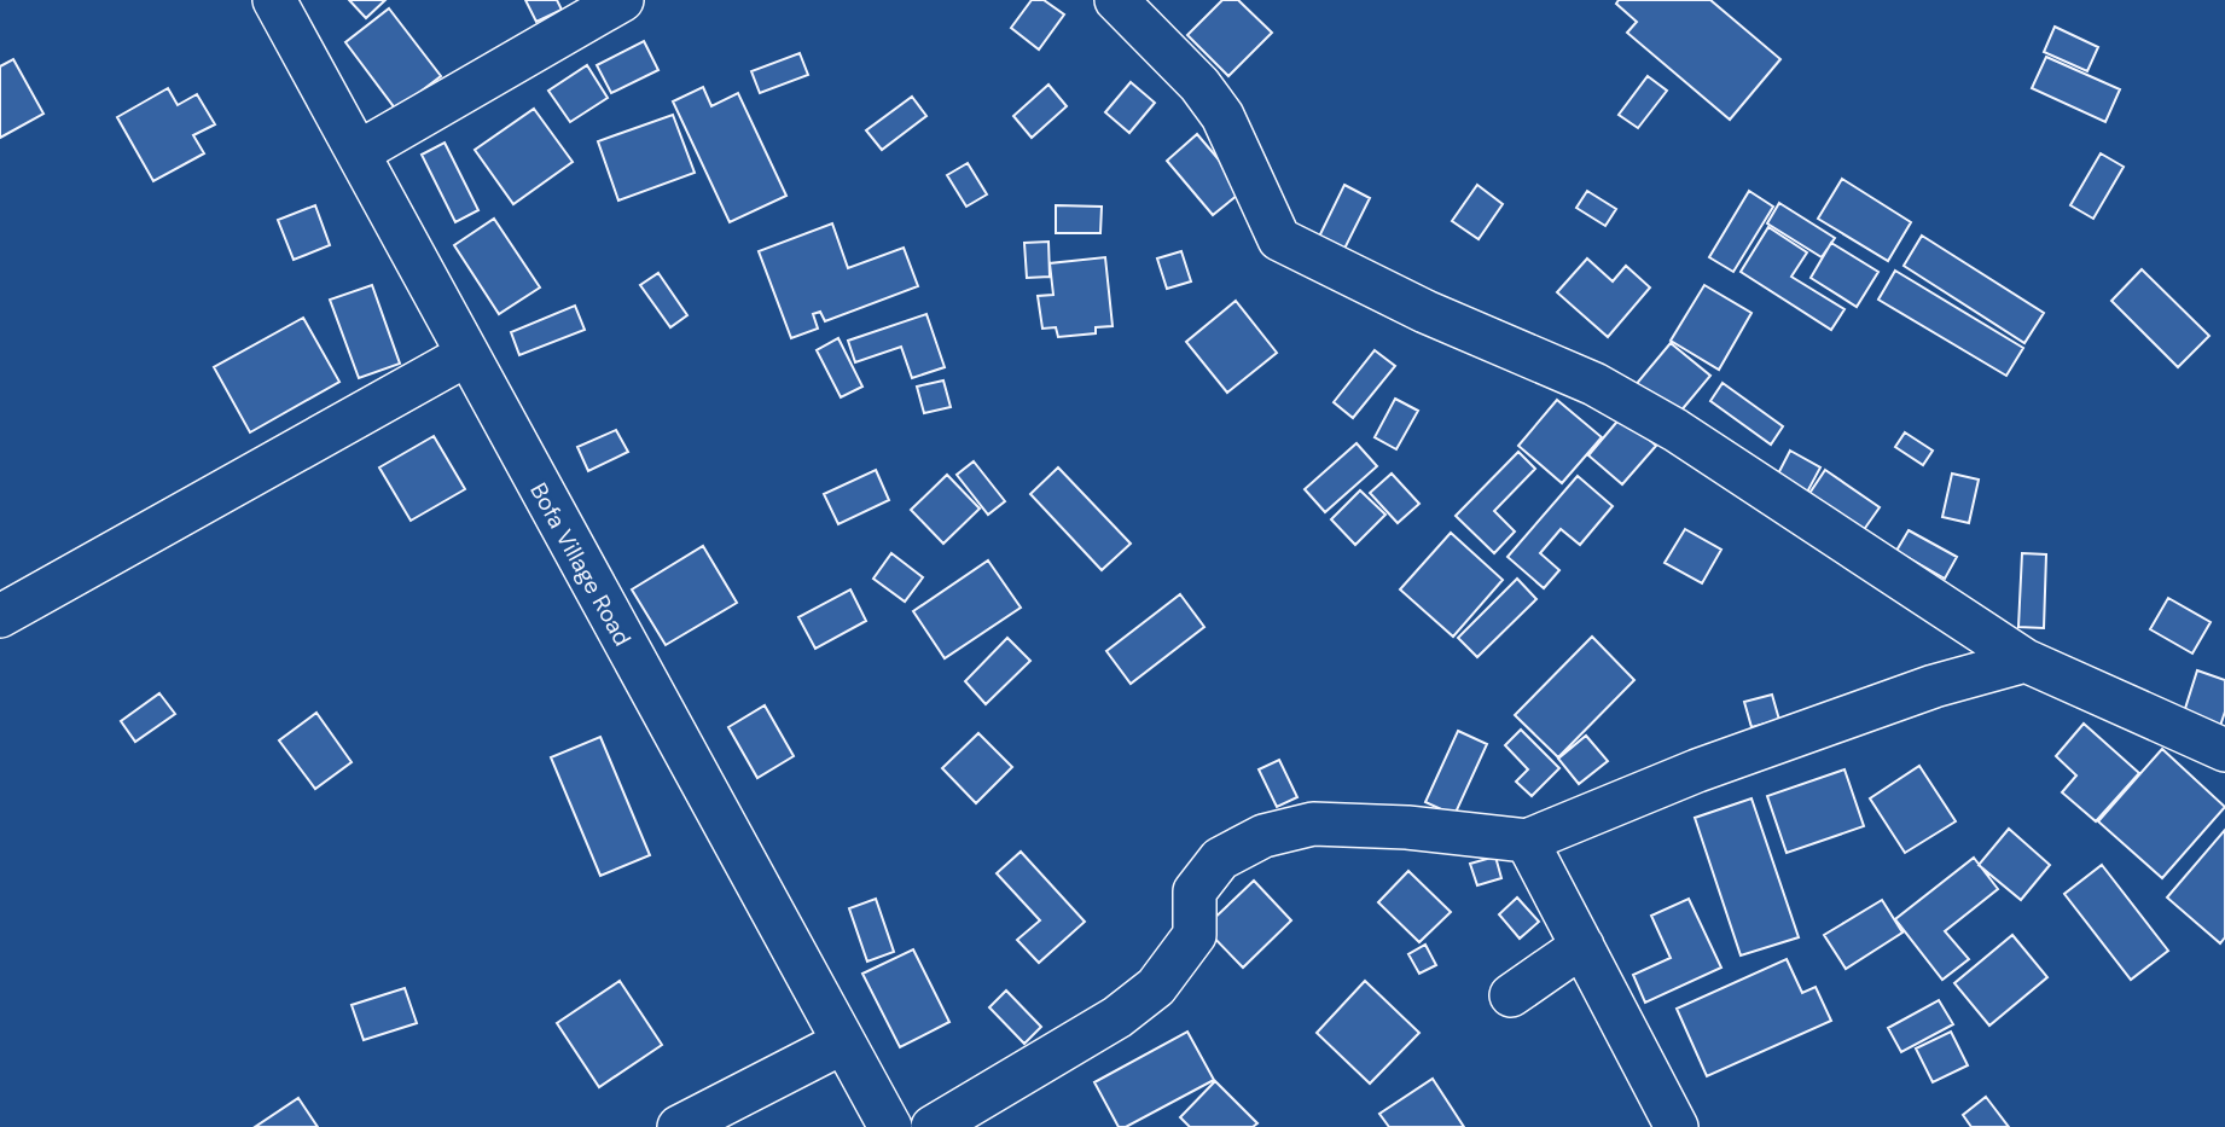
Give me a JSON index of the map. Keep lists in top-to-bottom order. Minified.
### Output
{"streets":{"street":["Bofa Village Road"]}}
